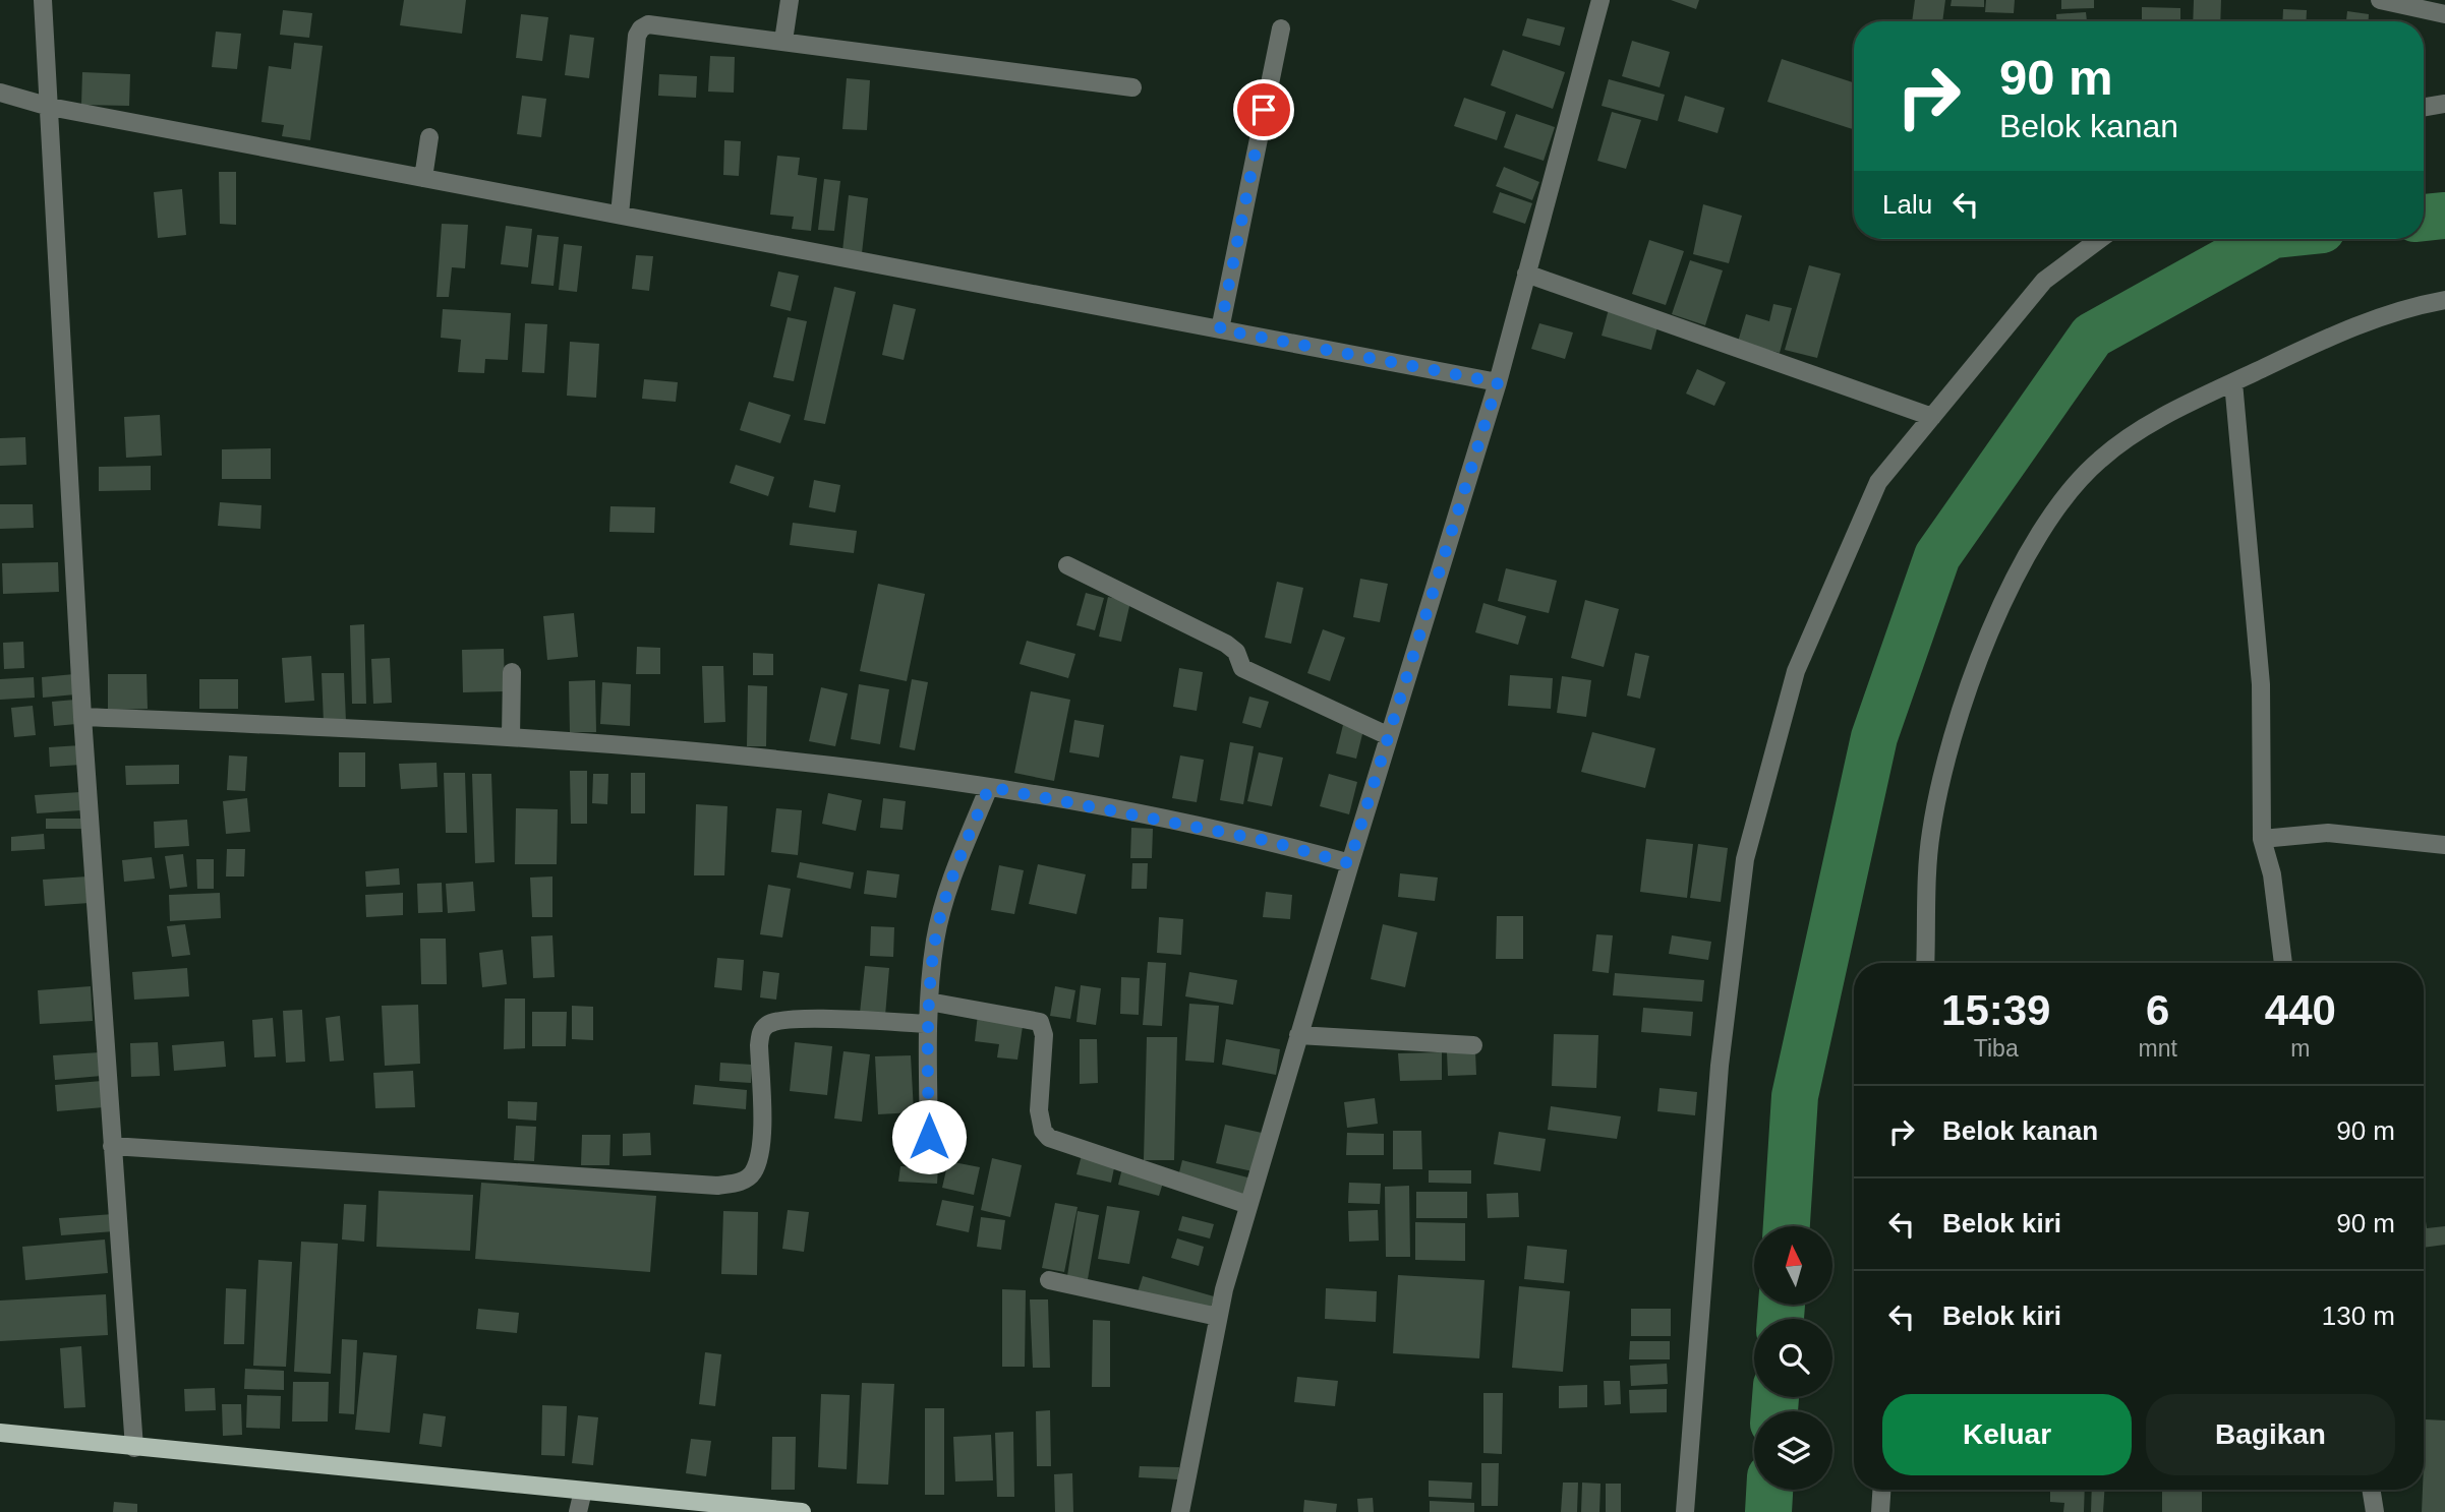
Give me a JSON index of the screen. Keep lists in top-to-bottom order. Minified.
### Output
{"north":"top","page":{"turn":["90 m","Belok kanan"],"then":"Lalu","eta":["15:39","Tiba","6","mnt","440","m"],"list":[{"name":"Belok kanan","value":"90 m"},{"name":"Belok kiri","value":"90 m"},{"name":"Belok kiri","value":"130 m"}],"buttons":["Keluar","Bagikan"]}}
